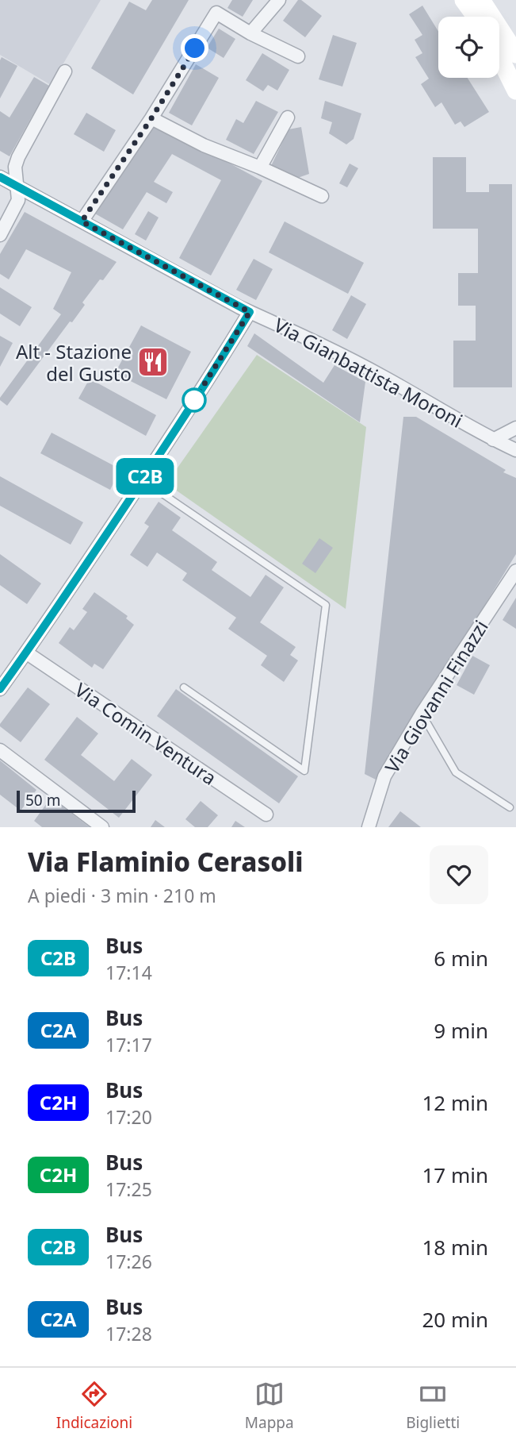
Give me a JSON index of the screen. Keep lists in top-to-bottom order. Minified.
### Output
{"streets":{"street":["Via Gianbattista Moroni","Via Giovanni Finazzi","Via Comin Ventura"]},"places":{"restaurant":["Alt - Stazione del Gusto"]},"lines":["bus line C2B"],"scale_bar":"50 m","page":{"on_map":"C2B","scale":"50 m","heading":["Via Flaminio Cerasoli","A piedi · 3 min · 210 m"],"list":[{"mark":"C2B","name":"Bus","note":"17:14","value":"6 min"},{"mark":"C2A","name":"Bus","note":"17:17","value":"9 min"},{"mark":"C2H","name":"Bus","note":"17:20","value":"12 min"},{"mark":"C2H","name":"Bus","note":"17:25","value":"17 min"},{"mark":"C2B","name":"Bus","note":"17:26","value":"18 min"},{"mark":"C2A","name":"Bus","note":"17:28","value":"20 min"}],"tabs":["Indicazioni","Mappa","Biglietti"]}}
